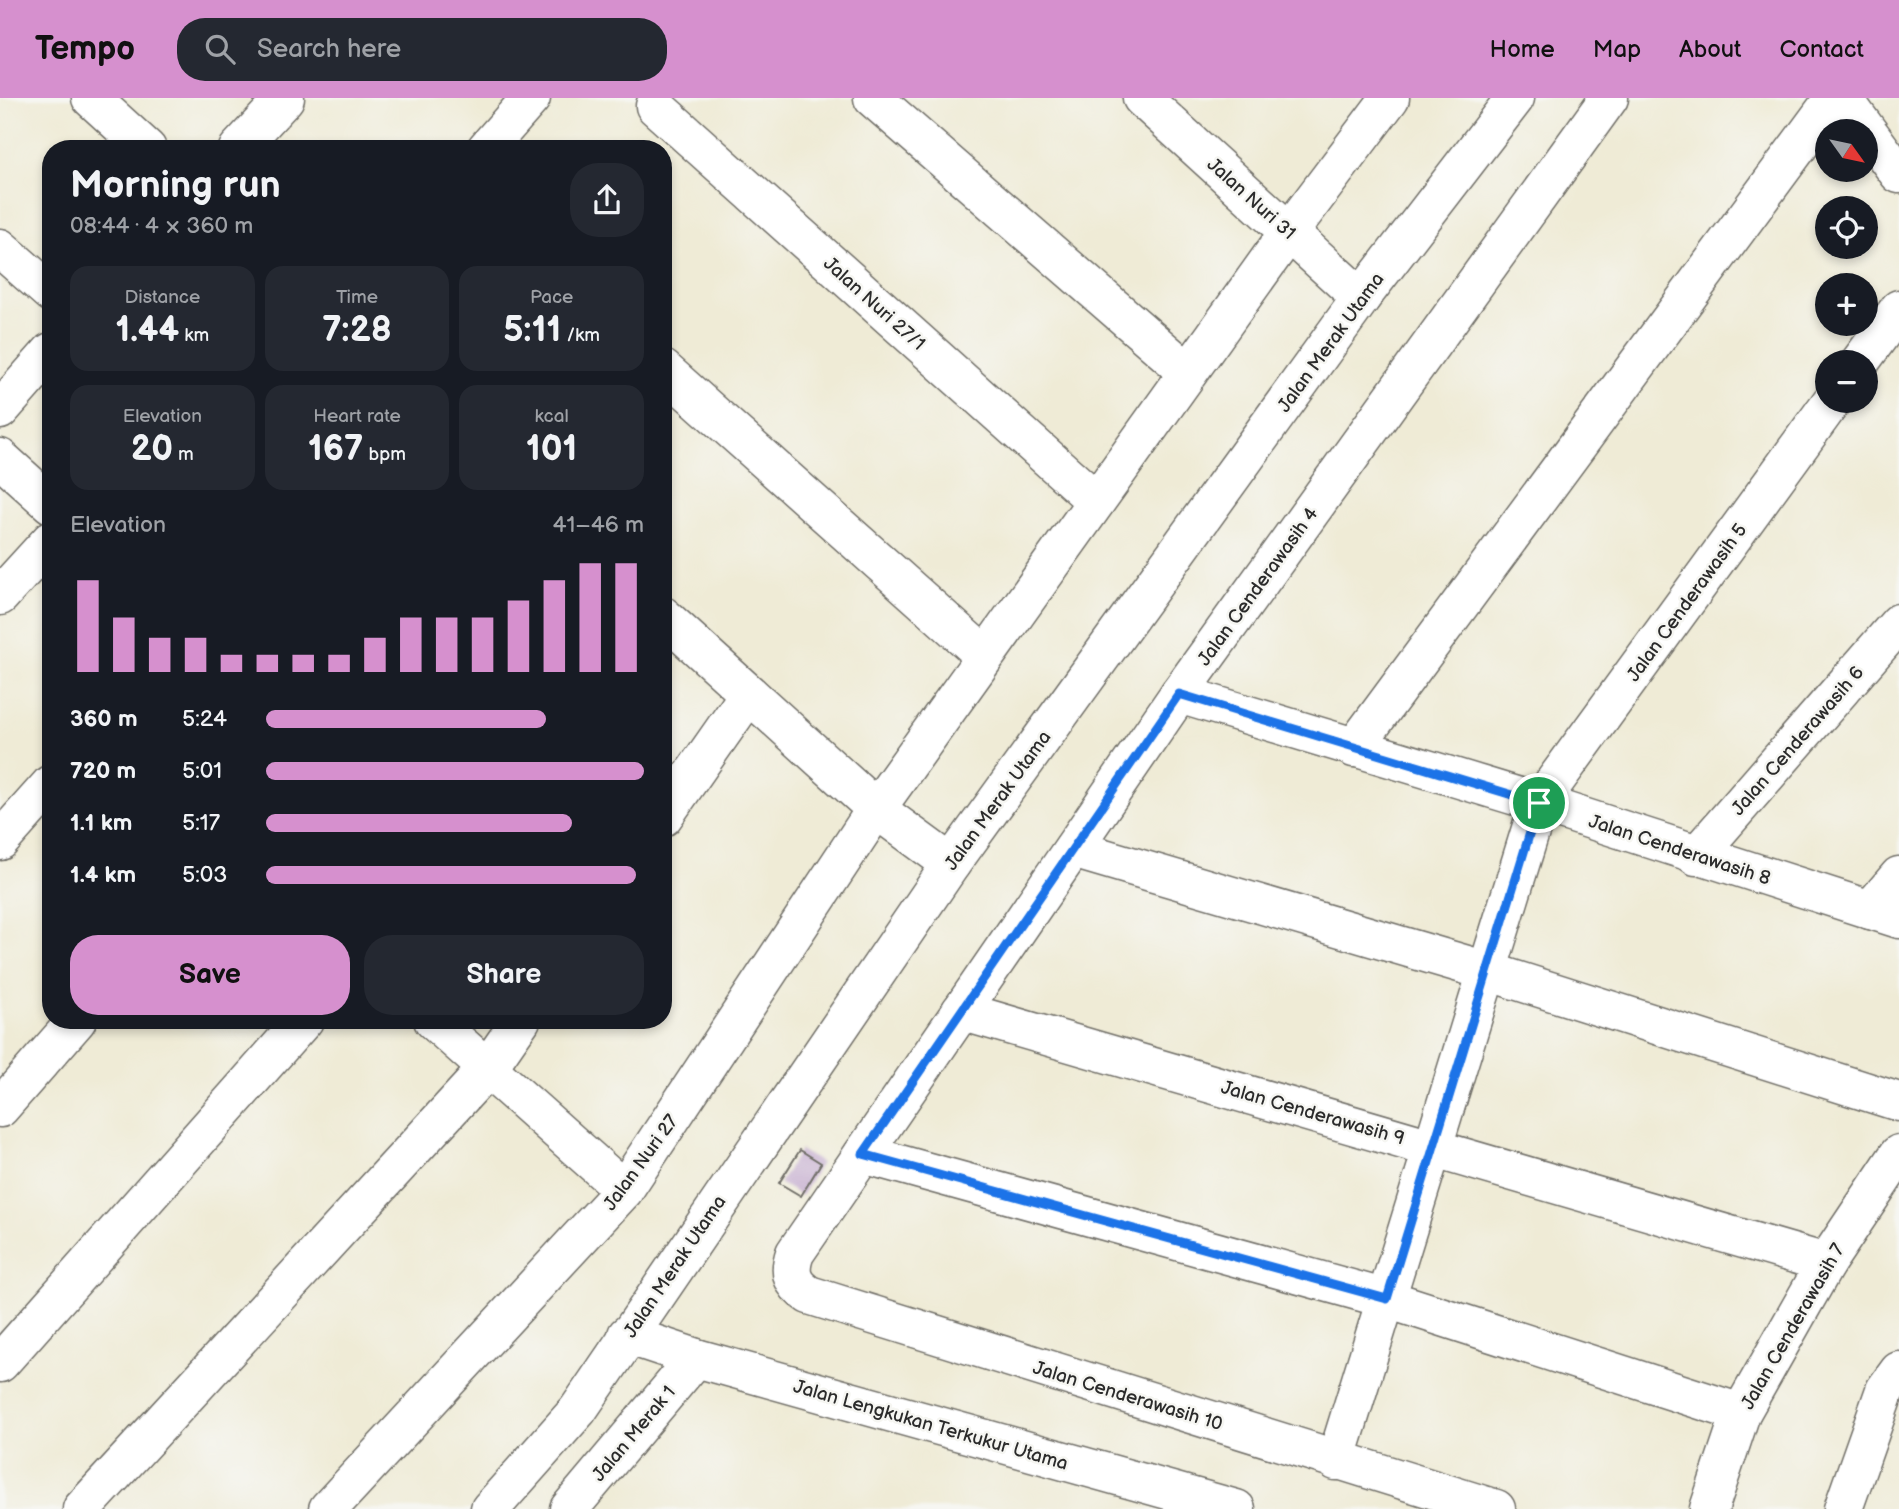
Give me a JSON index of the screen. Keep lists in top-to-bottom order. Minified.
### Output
{"streets":{"street":["Jalan Nuri 31","Jalan Nuri 27/1","Jalan Merak Utama","Jalan Cenderawasih 4","Jalan Cenderawasih 5","Jalan Cenderawasih 6","Jalan Cenderawasih 8","Jalan Cenderawasih 9","Jalan Nuri 27","Jalan Cenderawasih 7","Jalan Cenderawasih 10","Jalan Lengkukan Terkukur Utama","Jalan Merak 1"]},"crossings":[["Jalan Nuri 31","Jalan Merak Utama"],["Jalan Nuri 31","Jalan Nuri 27"],["Jalan Nuri 27/1","Jalan Nuri 27"],["Jalan Merak Utama","Jalan Lengkukan Terkukur Utama"],["Jalan Cenderawasih 4","Jalan Cenderawasih 8"],["Jalan Cenderawasih 4","Jalan Cenderawasih 9"],["Jalan Cenderawasih 4","Jalan Cenderawasih 10"],["Jalan Cenderawasih 5","Jalan Cenderawasih 8"],["Jalan Cenderawasih 5","Jalan Cenderawasih 9"],["Jalan Cenderawasih 5","Jalan Cenderawasih 10"],["Jalan Cenderawasih 6","Jalan Cenderawasih 8"],["Jalan Cenderawasih 9","Jalan Cenderawasih 7"],["Jalan Lengkukan Terkukur Utama","Jalan Merak 1"]],"north":"bottom right","page":{"header":"Tempo","search":"Search here","nav":["Home","Map","About","Contact"],"map_buttons":["+","−"],"heading":["Morning run","08:44 · 4 × 360 m"],"stats":[["Distance","1.44 km"],["Time","7:28"],["Pace","5:11 /km"],["Elevation","20 m"],["Heart rate","167 bpm"],["kcal","101"]],"chart":["Elevation","41–46 m"],"list":[{"name":"360 m","note":"5:24"},{"name":"720 m","note":"5:01"},{"name":"1.1 km","note":"5:17"},{"name":"1.4 km","note":"5:03"}],"buttons":["Save","Share"]}}
